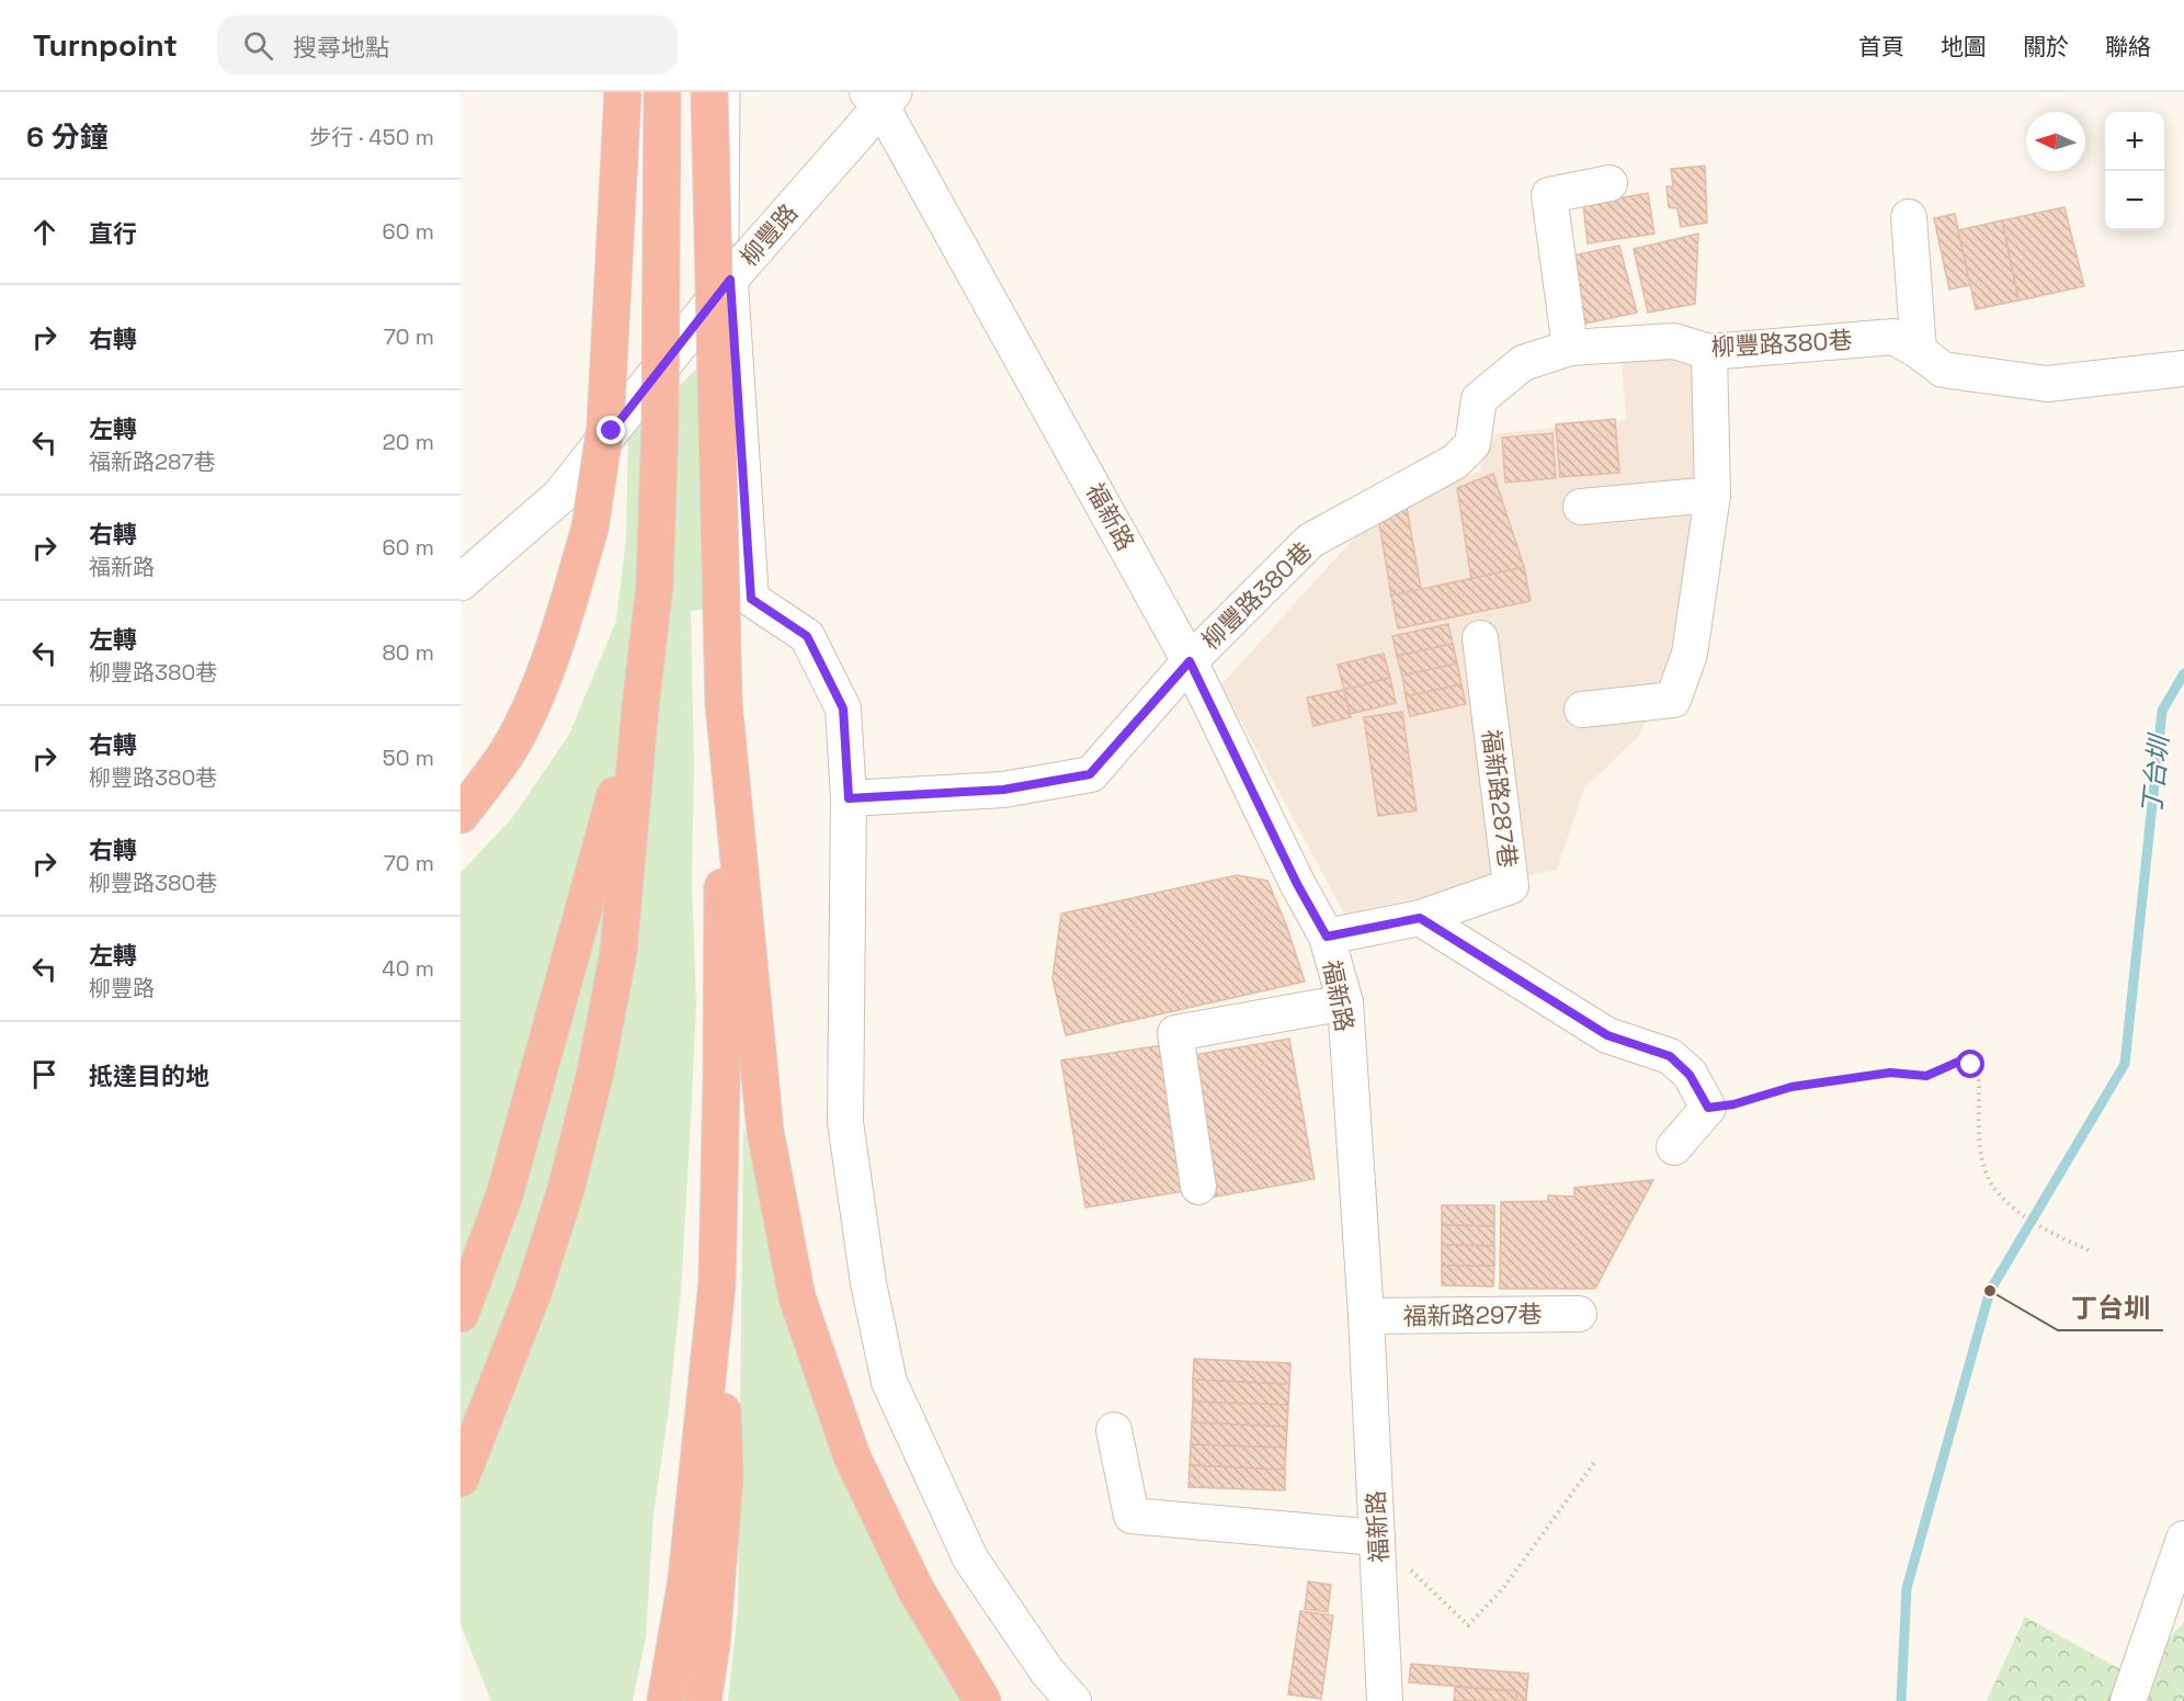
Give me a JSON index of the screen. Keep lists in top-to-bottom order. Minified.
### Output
{"streets":{"street":["柳豐路","柳豐路380巷","福新路","福新路287巷","福新路297巷"]},"crossings":[["柳豐路","福新路"],["柳豐路380巷","福新路"],["福新路","福新路287巷"],["福新路","福新路297巷"]],"water":["丁台圳"],"places":["丁台圳"],"north":"left","page":{"header":"Turnpoint","search":"搜尋地點","nav":["首頁","地圖","關於","聯絡"],"heading":["6 分鐘","步行 · 450 m"],"map_buttons":["+","−"],"list":[["直行","60 m"],["右轉","70 m"],["左轉","福新路287巷","20 m"],["右轉","福新路","60 m"],["左轉","柳豐路380巷","80 m"],["右轉","柳豐路380巷","50 m"],["右轉","柳豐路380巷","70 m"],["左轉","柳豐路","40 m"],"抵達目的地"]}}
